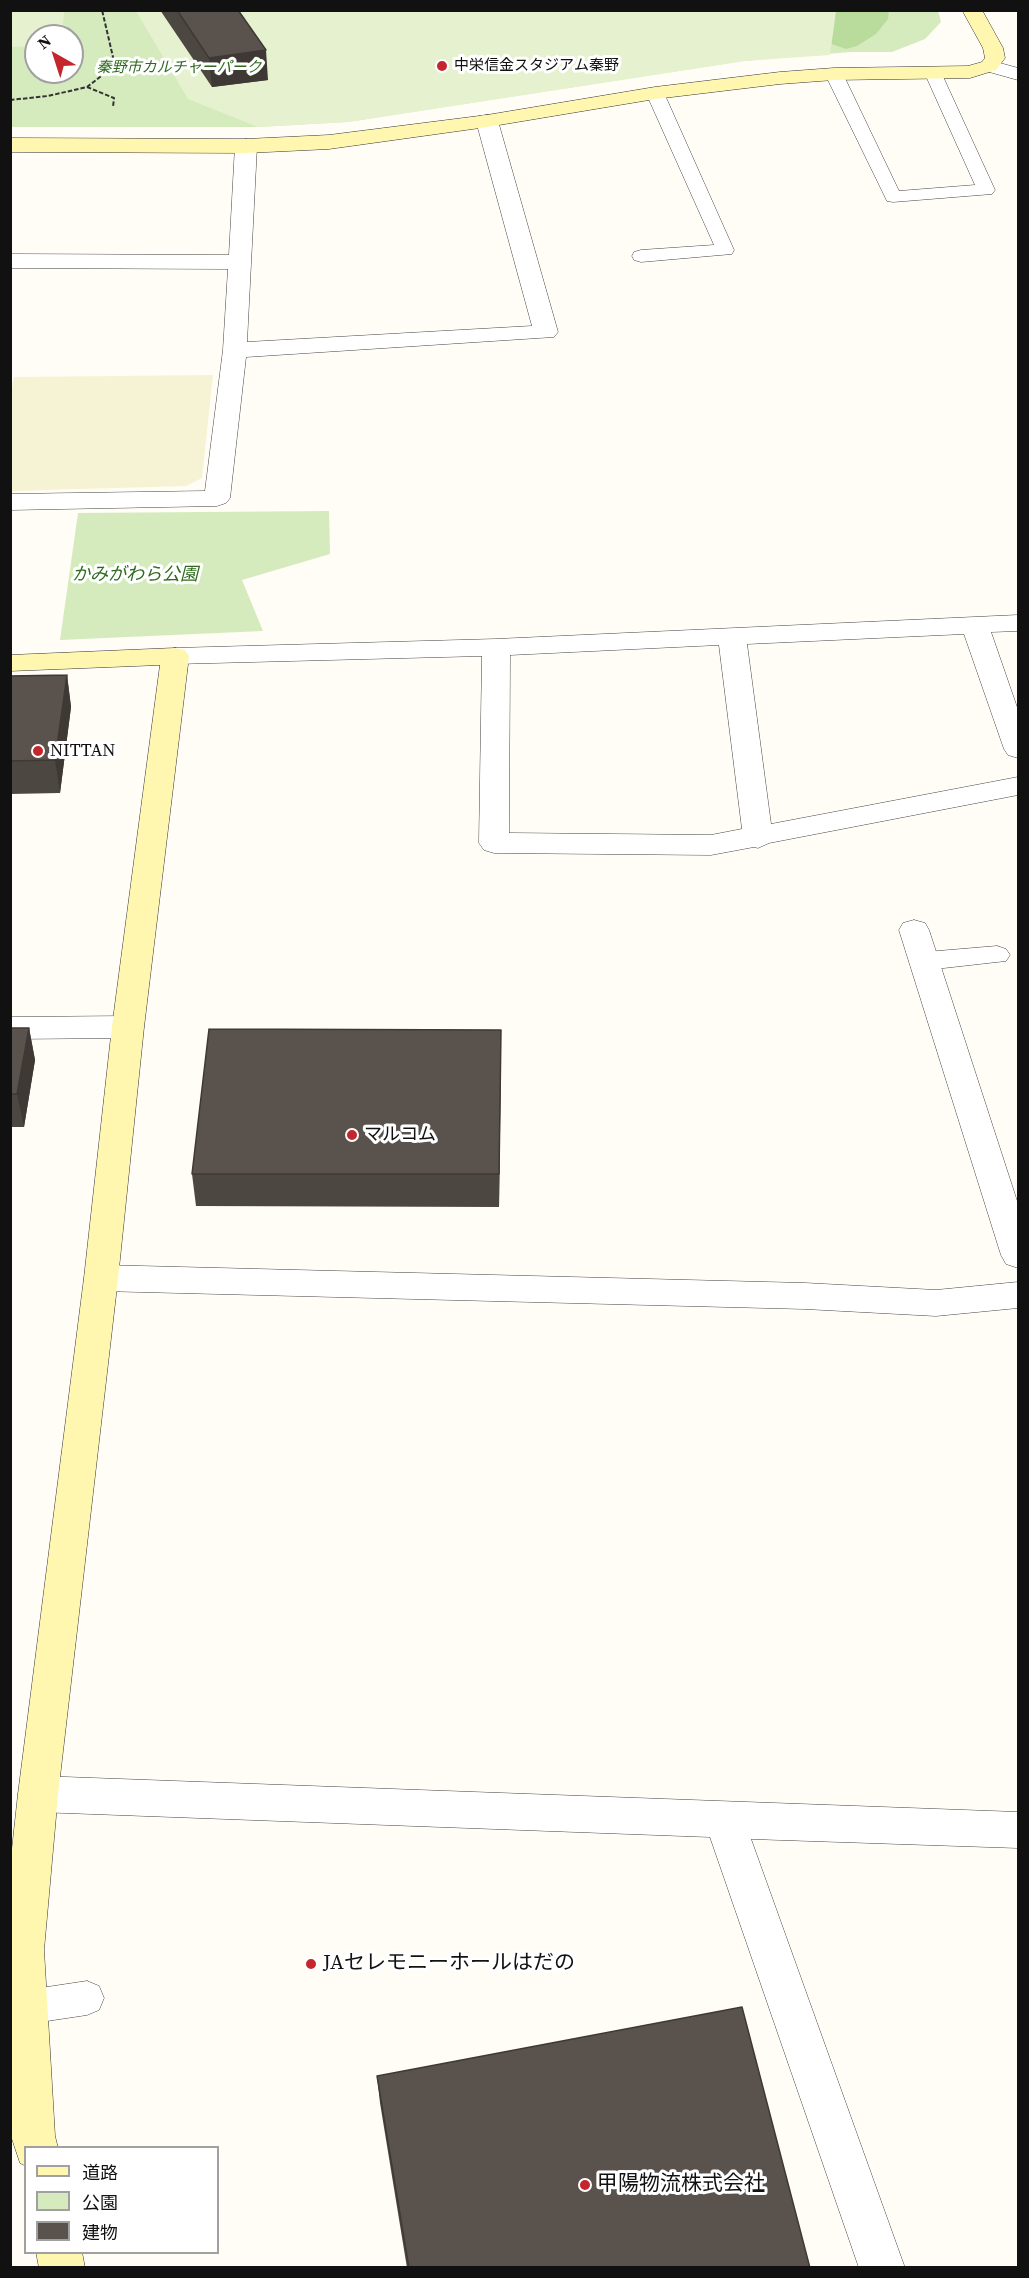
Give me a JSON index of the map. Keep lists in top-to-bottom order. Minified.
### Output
{"parks":["秦野市カルチャーパーク","かみがわら公園"],"places":["中栄信金スタジアム秦野","NITTAN","マルコム","JAセレモニーホールはだの","甲陽物流株式会社"],"legend":["道路","公園","建物"],"north":"top left"}
